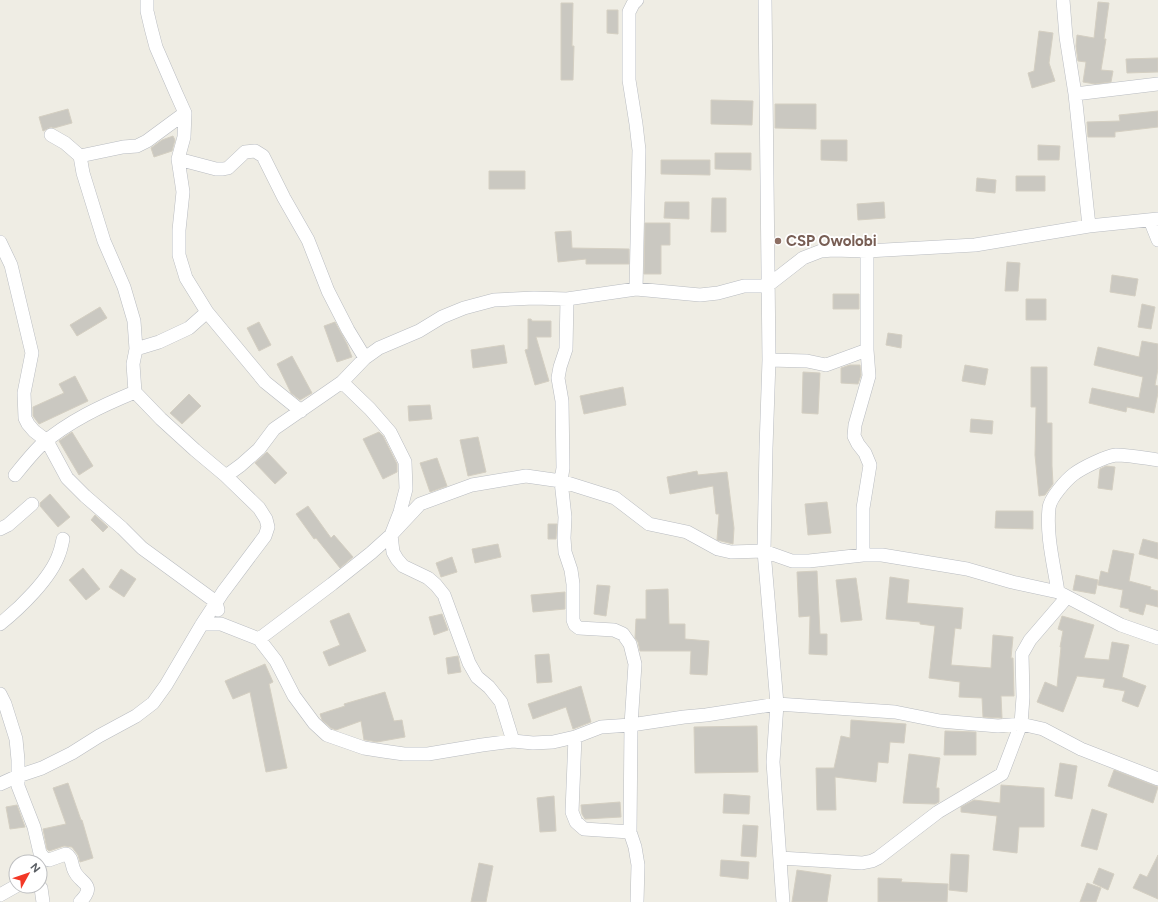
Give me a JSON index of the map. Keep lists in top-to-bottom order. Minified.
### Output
{"places":["CSP Owolobi"],"north":"top right"}
